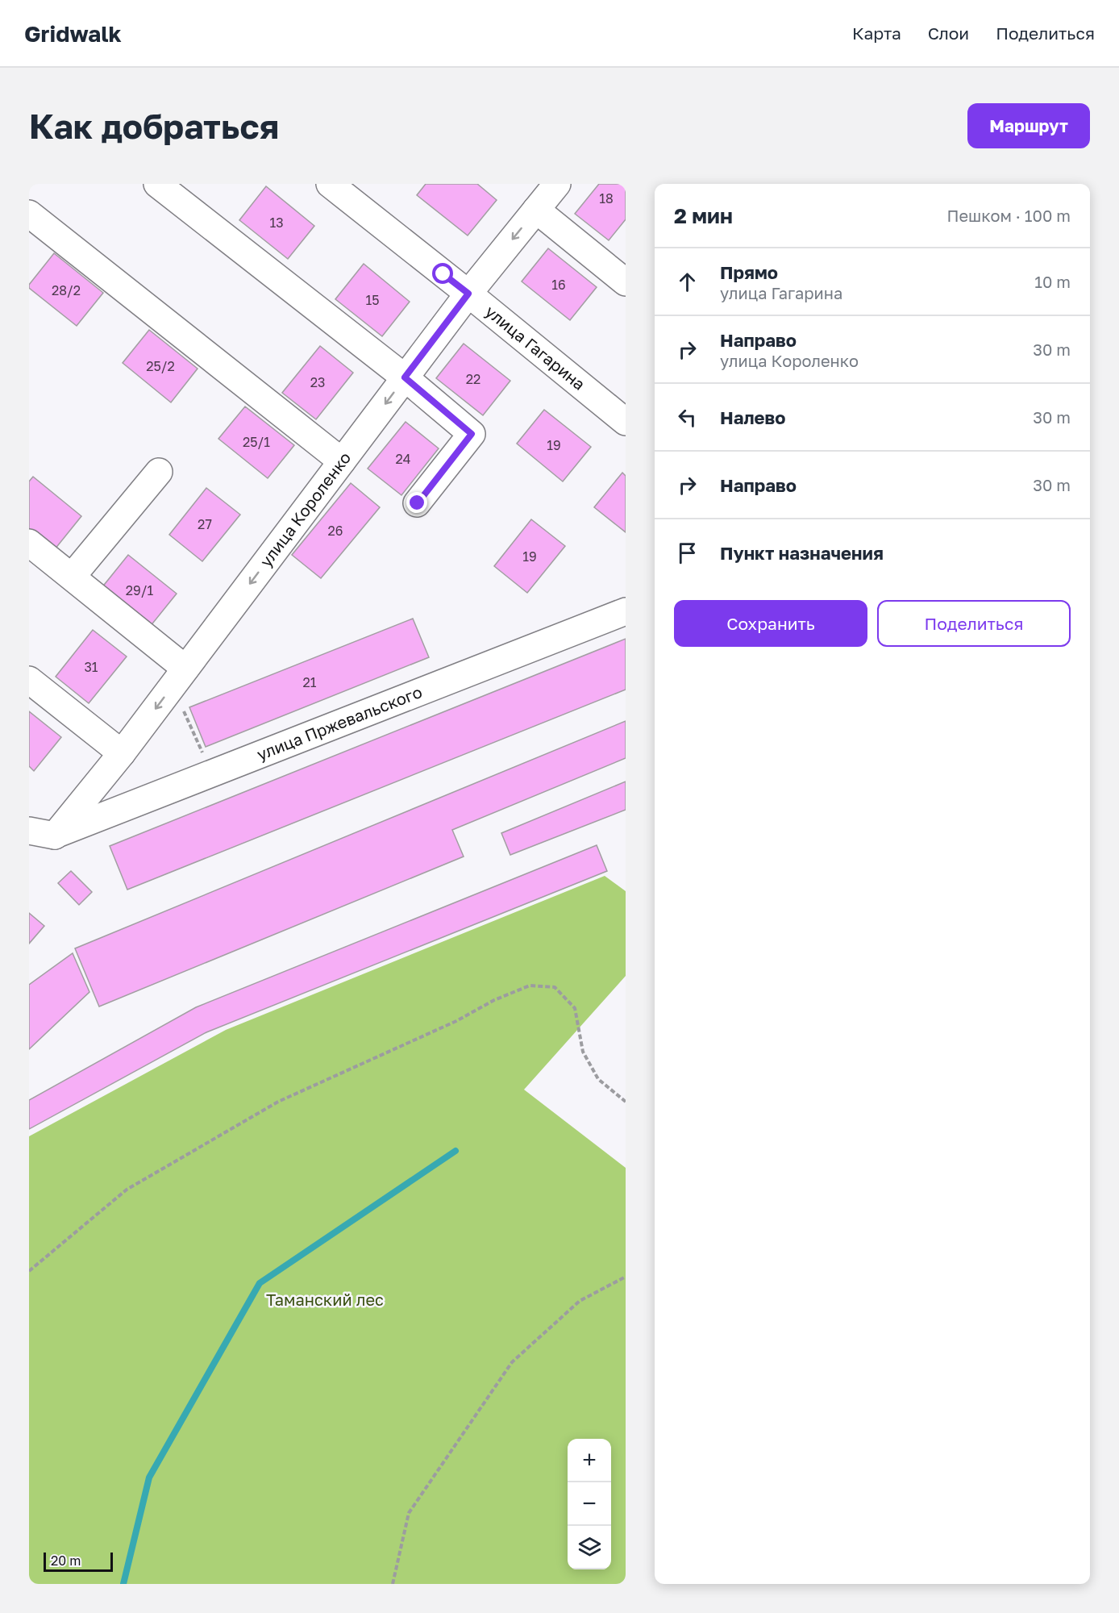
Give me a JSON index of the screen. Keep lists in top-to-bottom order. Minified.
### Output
{"streets":{"street":["улица Гагарина","улица Короленко","улица Пржевальского"]},"crossings":[["улица Гагарина","улица Короленко"],["улица Короленко","улица Пржевальского"]],"one_way":["улица Короленко"],"parks":["Таманский лес"],"house_numbers":["18","13","16","28/2","15","25/2","22","23","25/1","19","24","27","26","19","29/1","31","21"],"scale_bar":"20 m","page":{"header":"Gridwalk","nav":["Карта","Слои","Поделиться"],"buttons":["Маршрут",["Сохранить","Поделиться"]],"title":"Как добраться","heading":["2 мин","Пешком · 100 m"],"list":[["Прямо","улица Гагарина","10 m"],["Направо","улица Короленко","30 m"],["Налево","30 m"],["Направо","30 m"],"Пункт назначения"],"map_buttons":["+","−"],"scale":"20 m"}}
